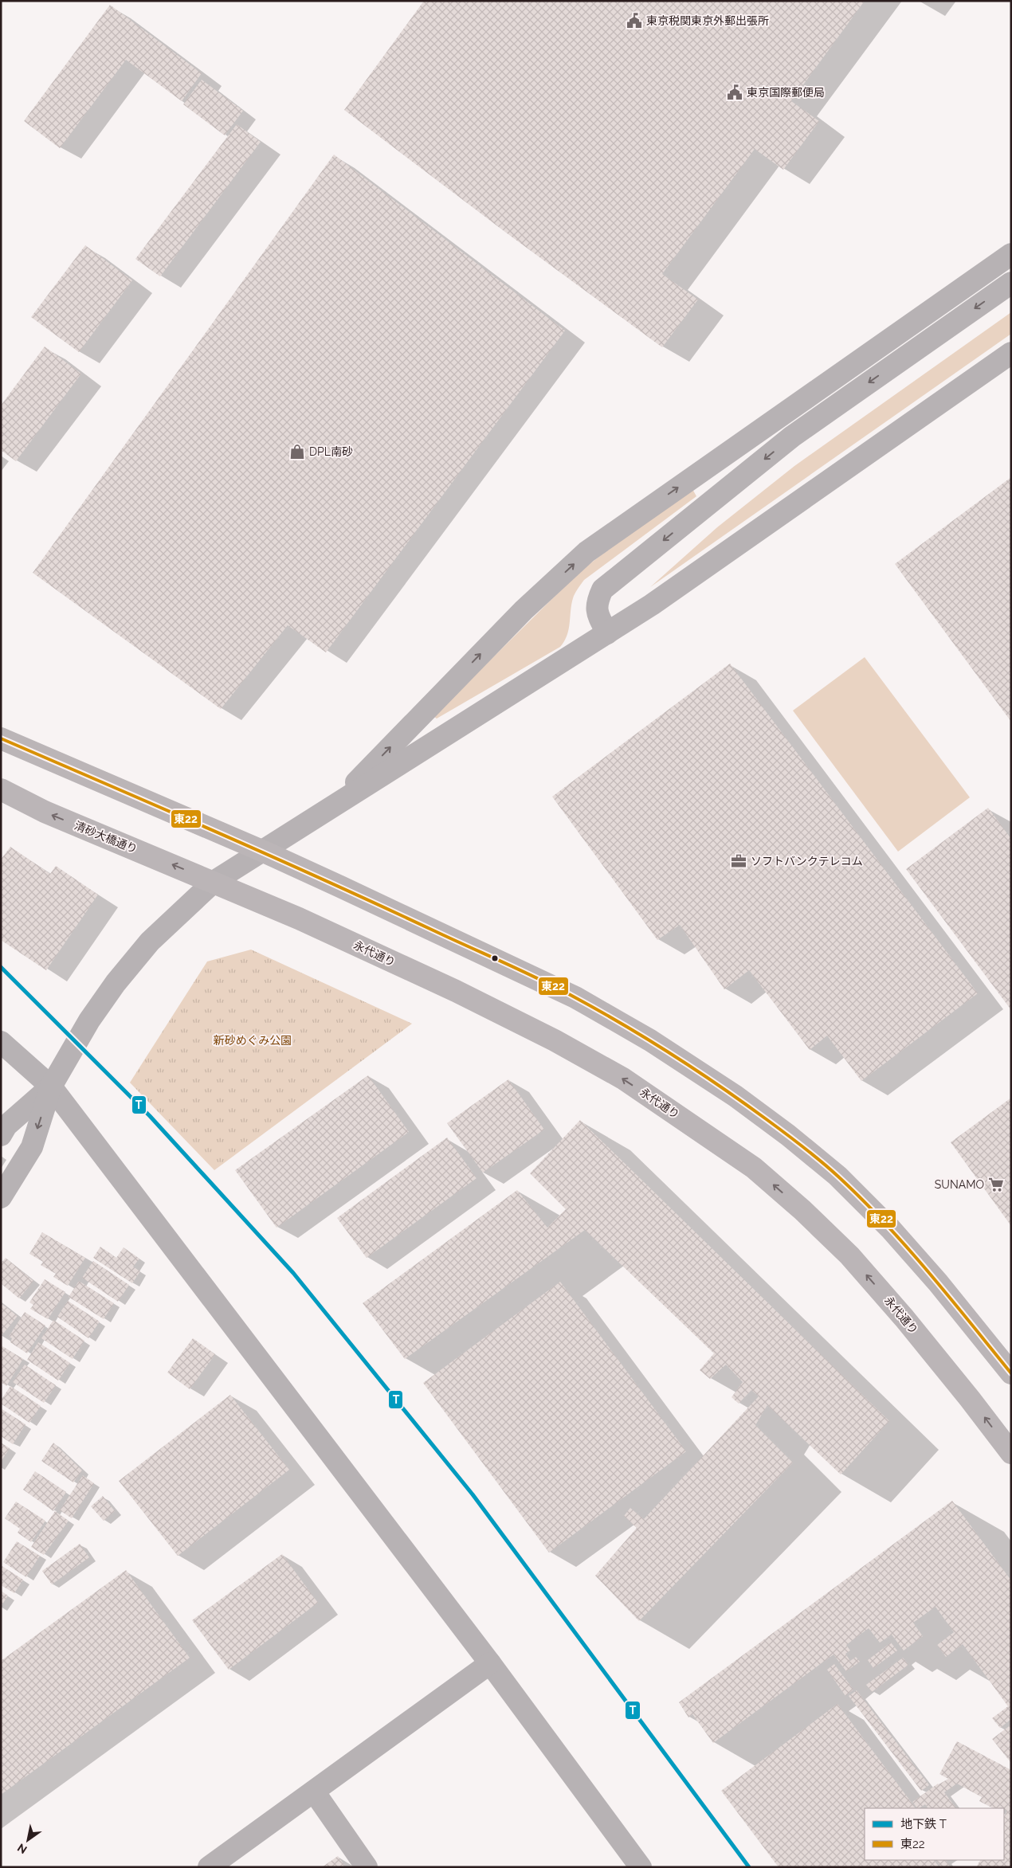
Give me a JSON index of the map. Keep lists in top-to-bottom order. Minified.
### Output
{"streets":{"main road":["清砂大橋通り","永代通り"]},"crossings":[["清砂大橋通り","永代通り"]],"parks":["新砂めぐみ公園"],"places":{"public building":["東京税関東京外郵出張所","東京国際郵便局"],"shop":["DPL南砂"],"office":["ソフトバンクテレコム"],"supermarket":["SUNAMO"]},"lines":["transit line 東22","metro line T"],"legend":["地下鉄 T","東22"],"north":"bottom left"}
